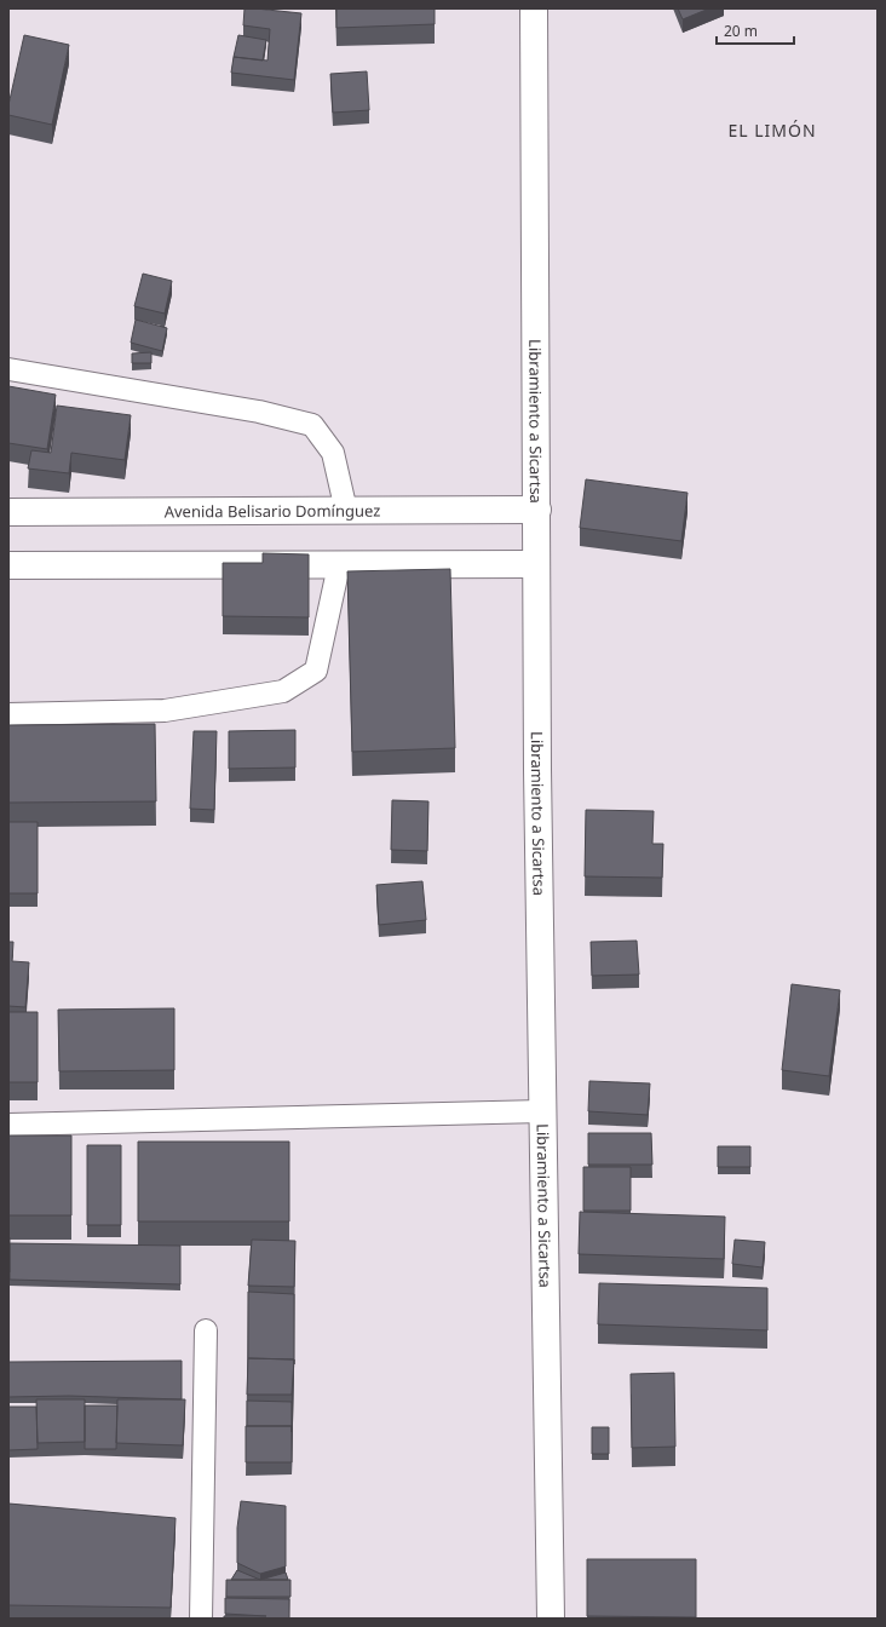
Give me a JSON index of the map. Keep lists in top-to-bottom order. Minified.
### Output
{"streets":{"main road":["Libramiento a Sicartsa","Avenida Belisario Domínguez"]},"crossings":[["Libramiento a Sicartsa","Avenida Belisario Domínguez"]],"districts":["EL LIMÓN"],"scale_bar":"20 m"}
